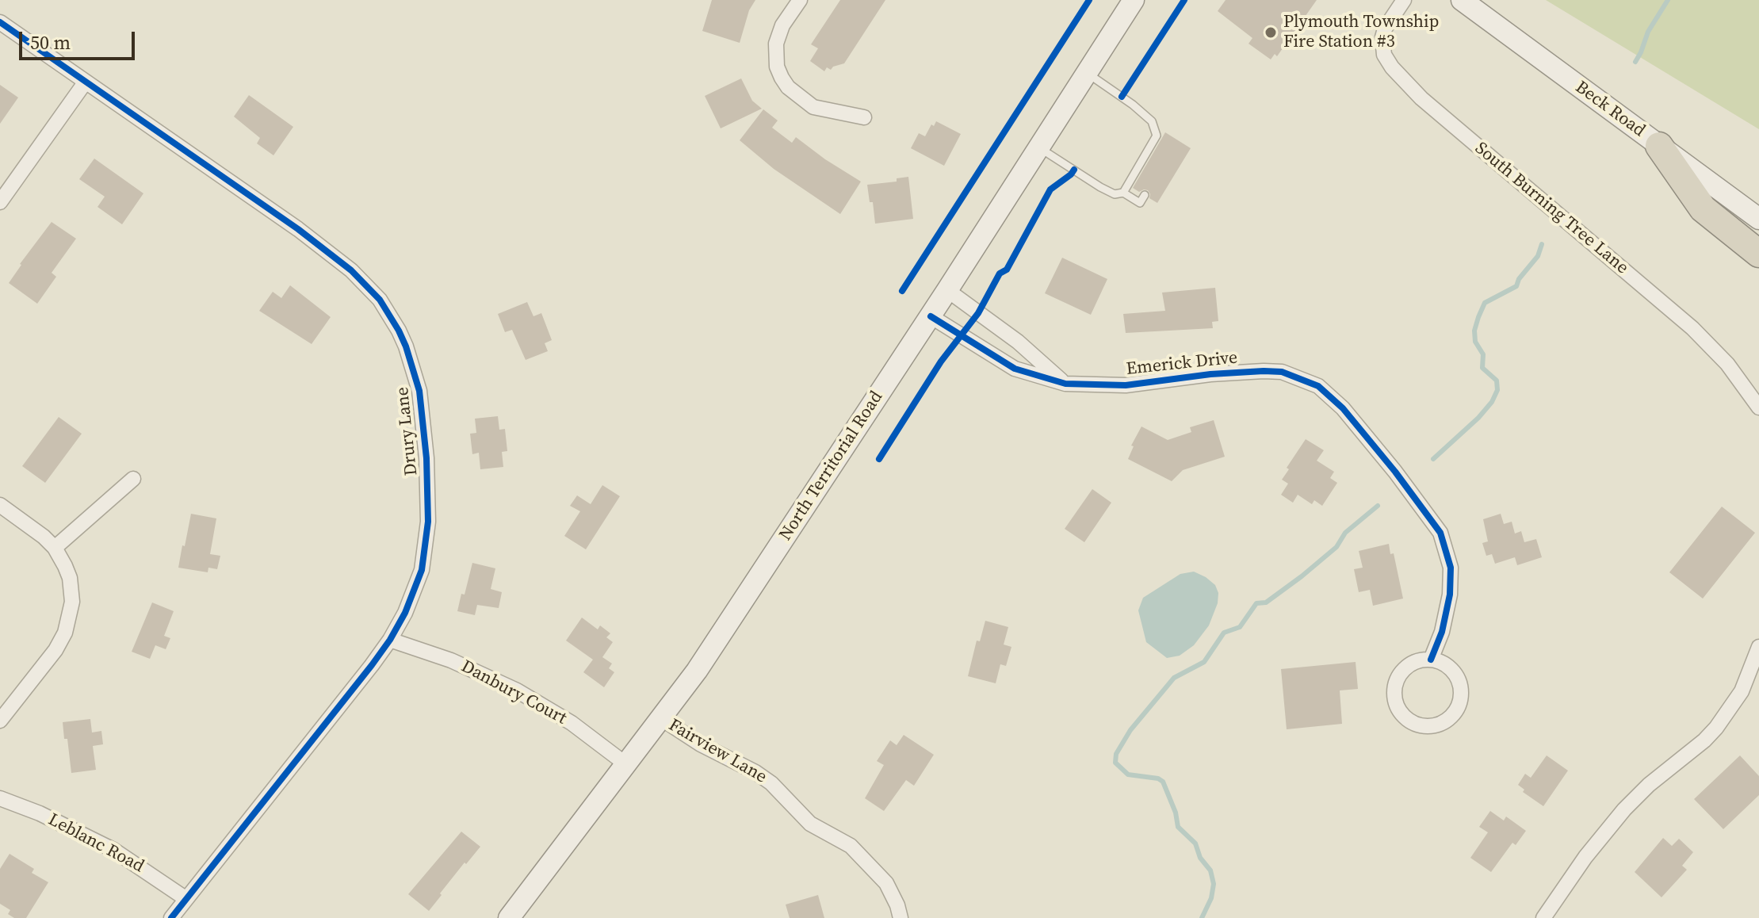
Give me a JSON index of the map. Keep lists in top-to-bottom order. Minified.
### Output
{"streets":{"main road":["Beck Road","North Territorial Road"],"street":["South Burning Tree Lane","Emerick Drive","Drury Lane","Danbury Court","Fairview Lane","Leblanc Road"]},"crossings":[["Emerick Drive","North Territorial Road"],["Drury Lane","Danbury Court"],["Drury Lane","Leblanc Road"],["North Territorial Road","Danbury Court"],["North Territorial Road","Fairview Lane"]],"places":["Plymouth Township Fire Station #3"],"scale_bar":"50 m"}
